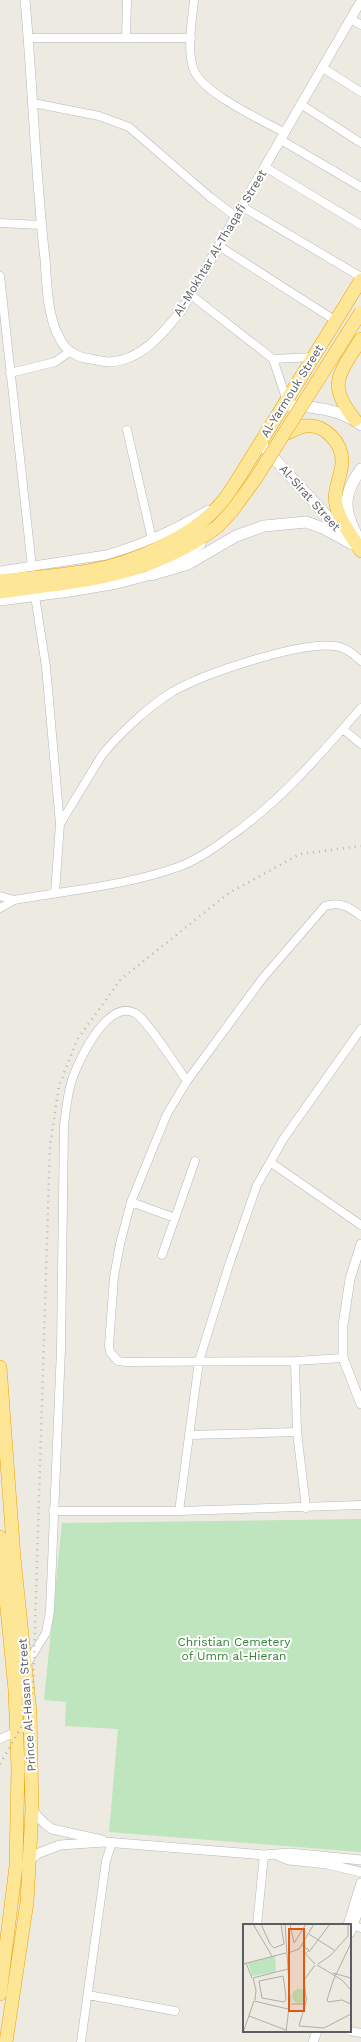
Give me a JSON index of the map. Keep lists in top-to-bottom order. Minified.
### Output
{"streets":{"highway":["Al-Yarmouk Street","Prince Al-Hasan Street"],"main road":["Al-Sirat Street"],"street":["Al-Mokhtar Al-Thaqafi Street"]},"crossings":[["Al-Yarmouk Street","Al-Sirat Street"]],"parks":["Christian Cemetery of Umm al-Hieran"]}
